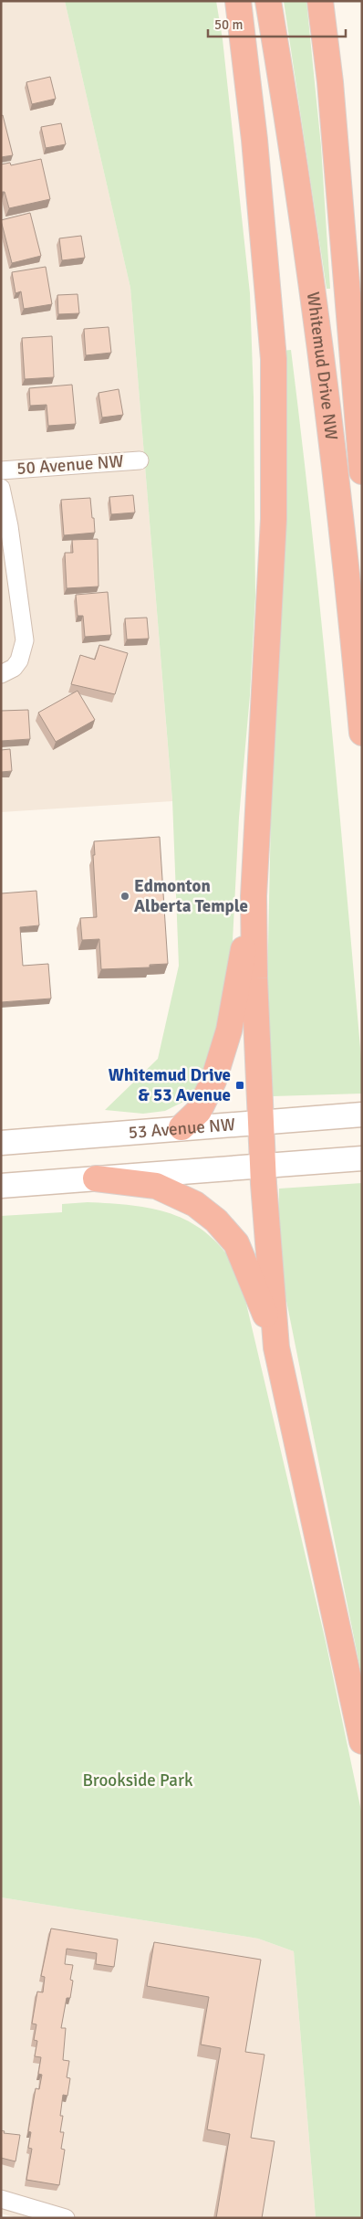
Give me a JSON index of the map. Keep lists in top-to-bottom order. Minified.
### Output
{"streets":{"highway":["Whitemud Drive NW"],"street":["50 Avenue NW","53 Avenue NW"]},"parks":["Brookside Park"],"places":{"other":["Edmonton Alberta Temple"],"transit":["Whitemud Drive & 53 Avenue"]},"scale_bar":"50 m"}
